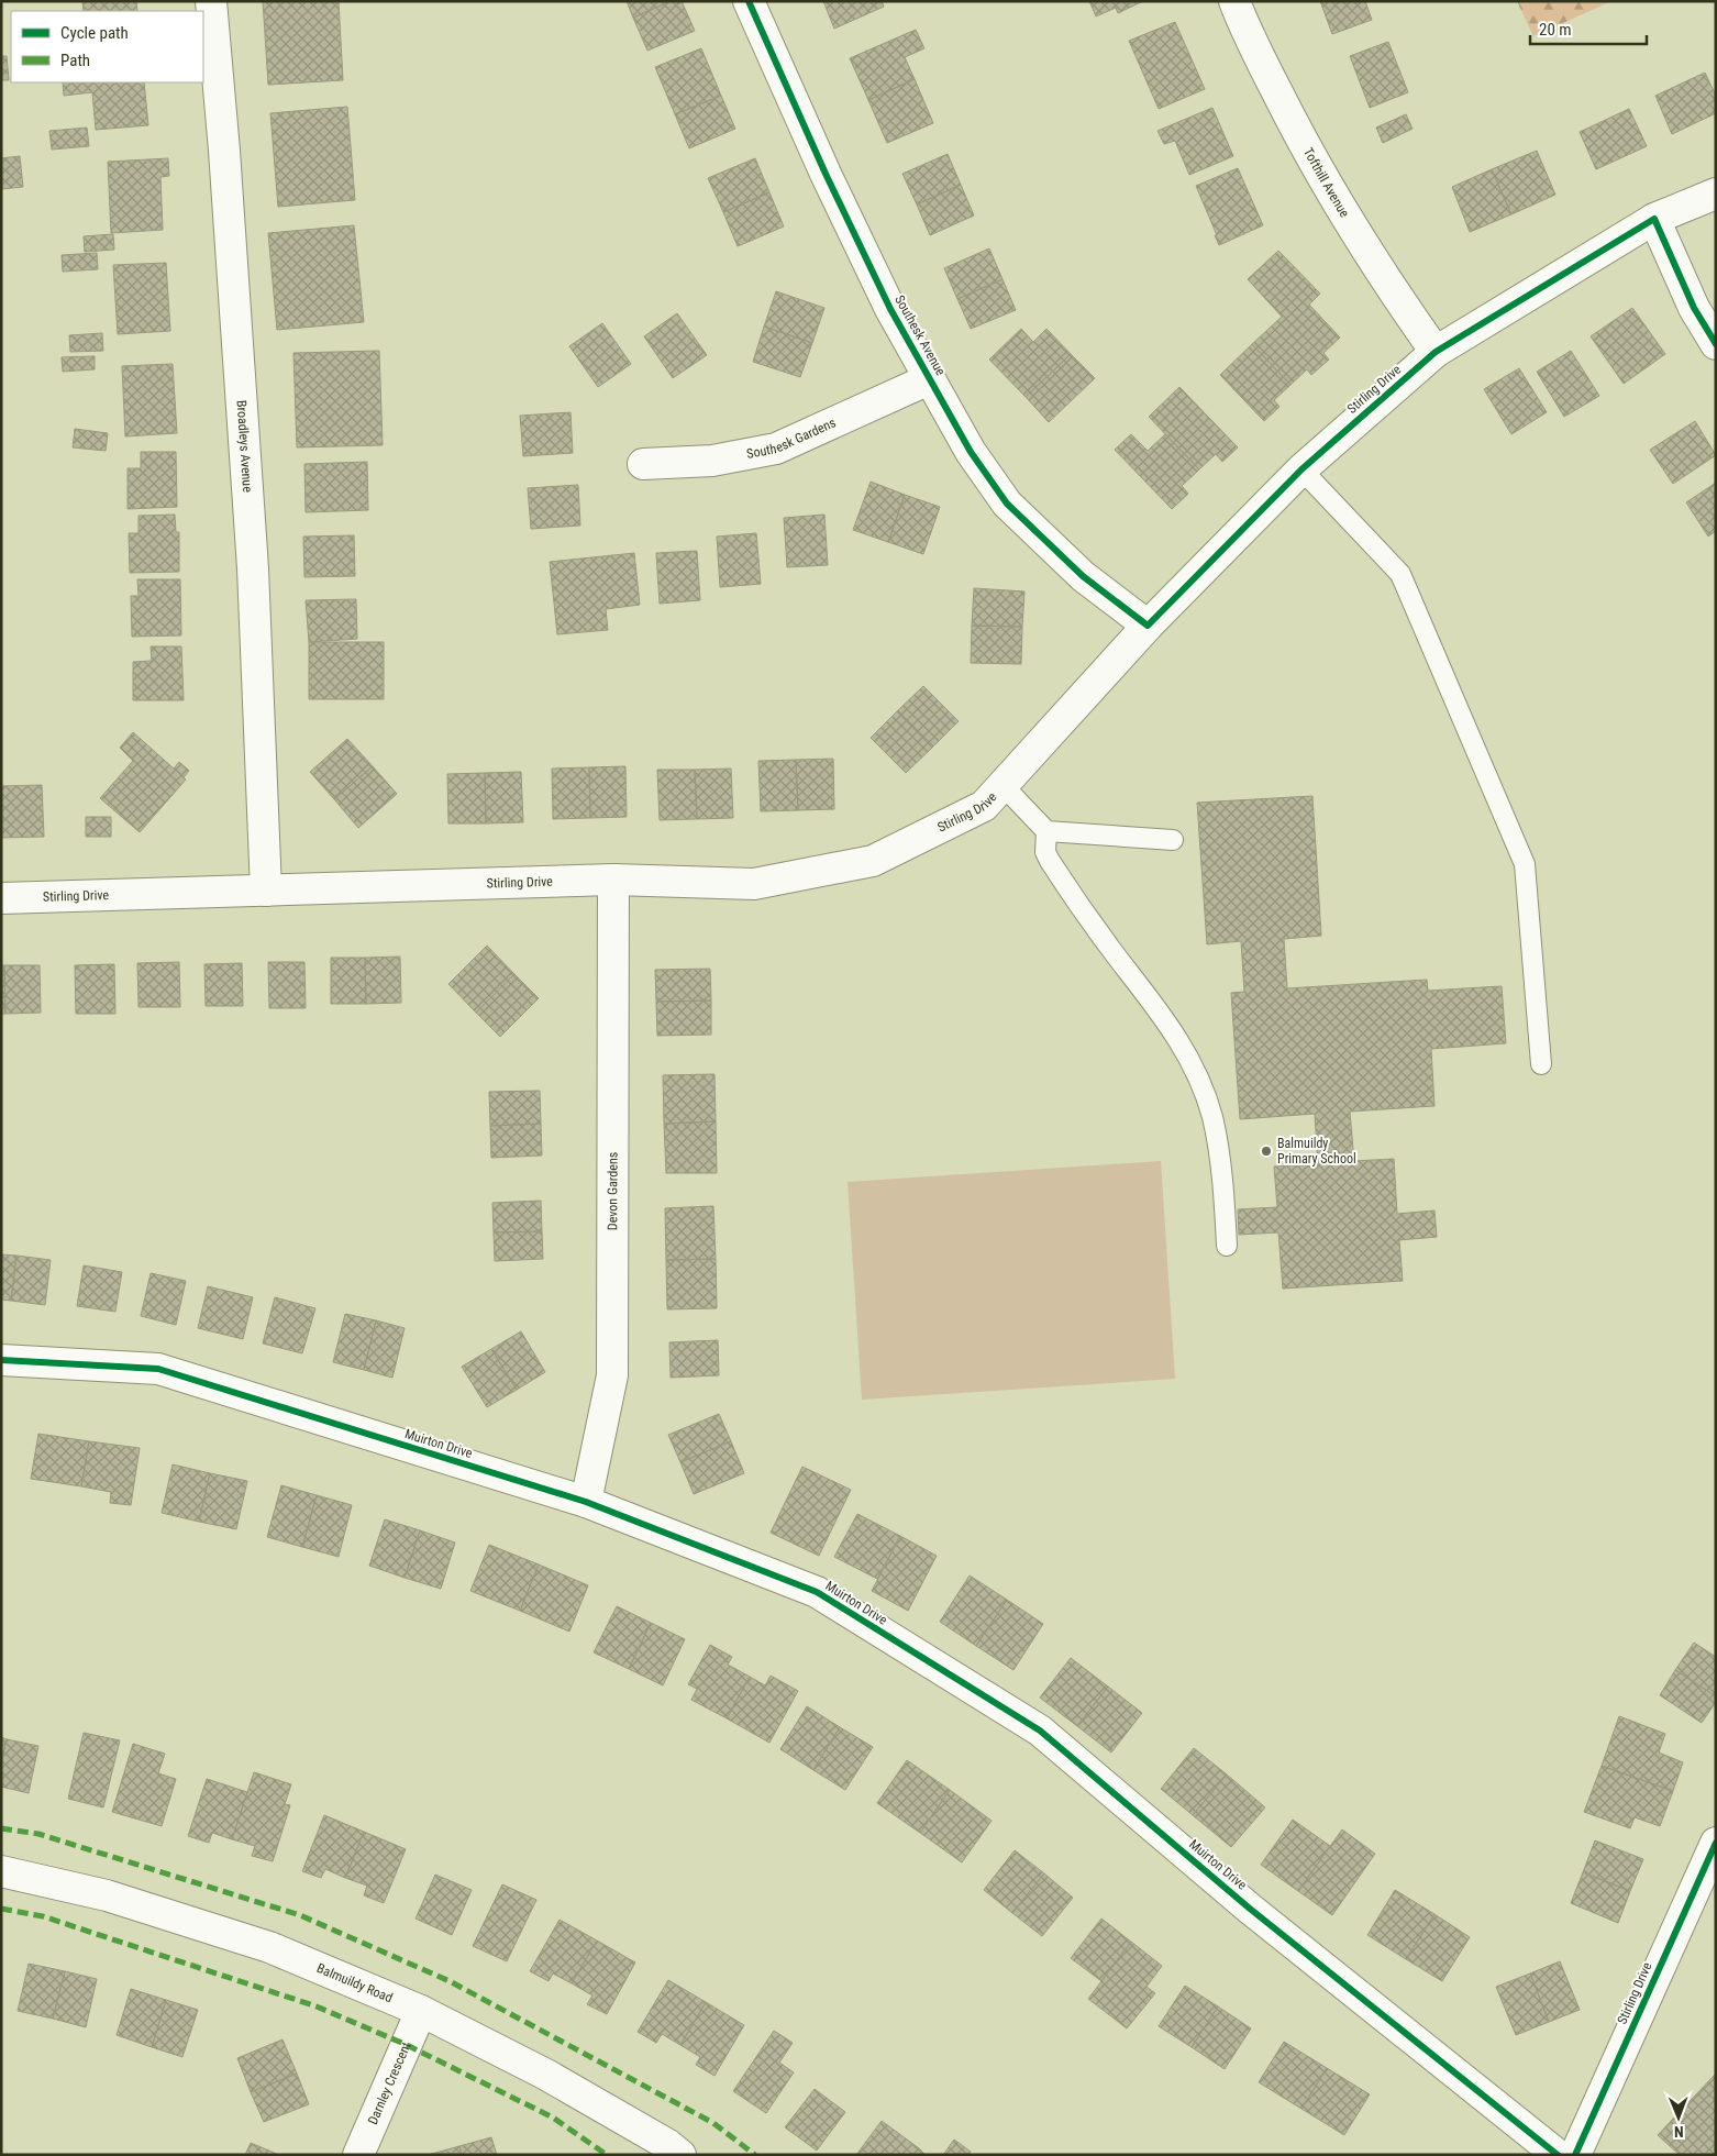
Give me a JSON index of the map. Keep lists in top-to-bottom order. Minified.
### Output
{"streets":{"street":["Tofthill Avenue","Southesk Avenue","Stirling Drive","Southesk Gardens","Broadleys Avenue","Devon Gardens","Muirton Drive","Balmuildy Road","Darnley Crescent"]},"crossings":[["Tofthill Avenue","Stirling Drive"],["Southesk Avenue","Stirling Drive"],["Southesk Avenue","Southesk Gardens"],["Stirling Drive","Broadleys Avenue"],["Stirling Drive","Devon Gardens"],["Devon Gardens","Muirton Drive"],["Balmuildy Road","Darnley Crescent"]],"places":["Balmuildy Primary School"],"legend":["Cycle path","Path"],"scale_bar":"20 m","north":"bottom"}
